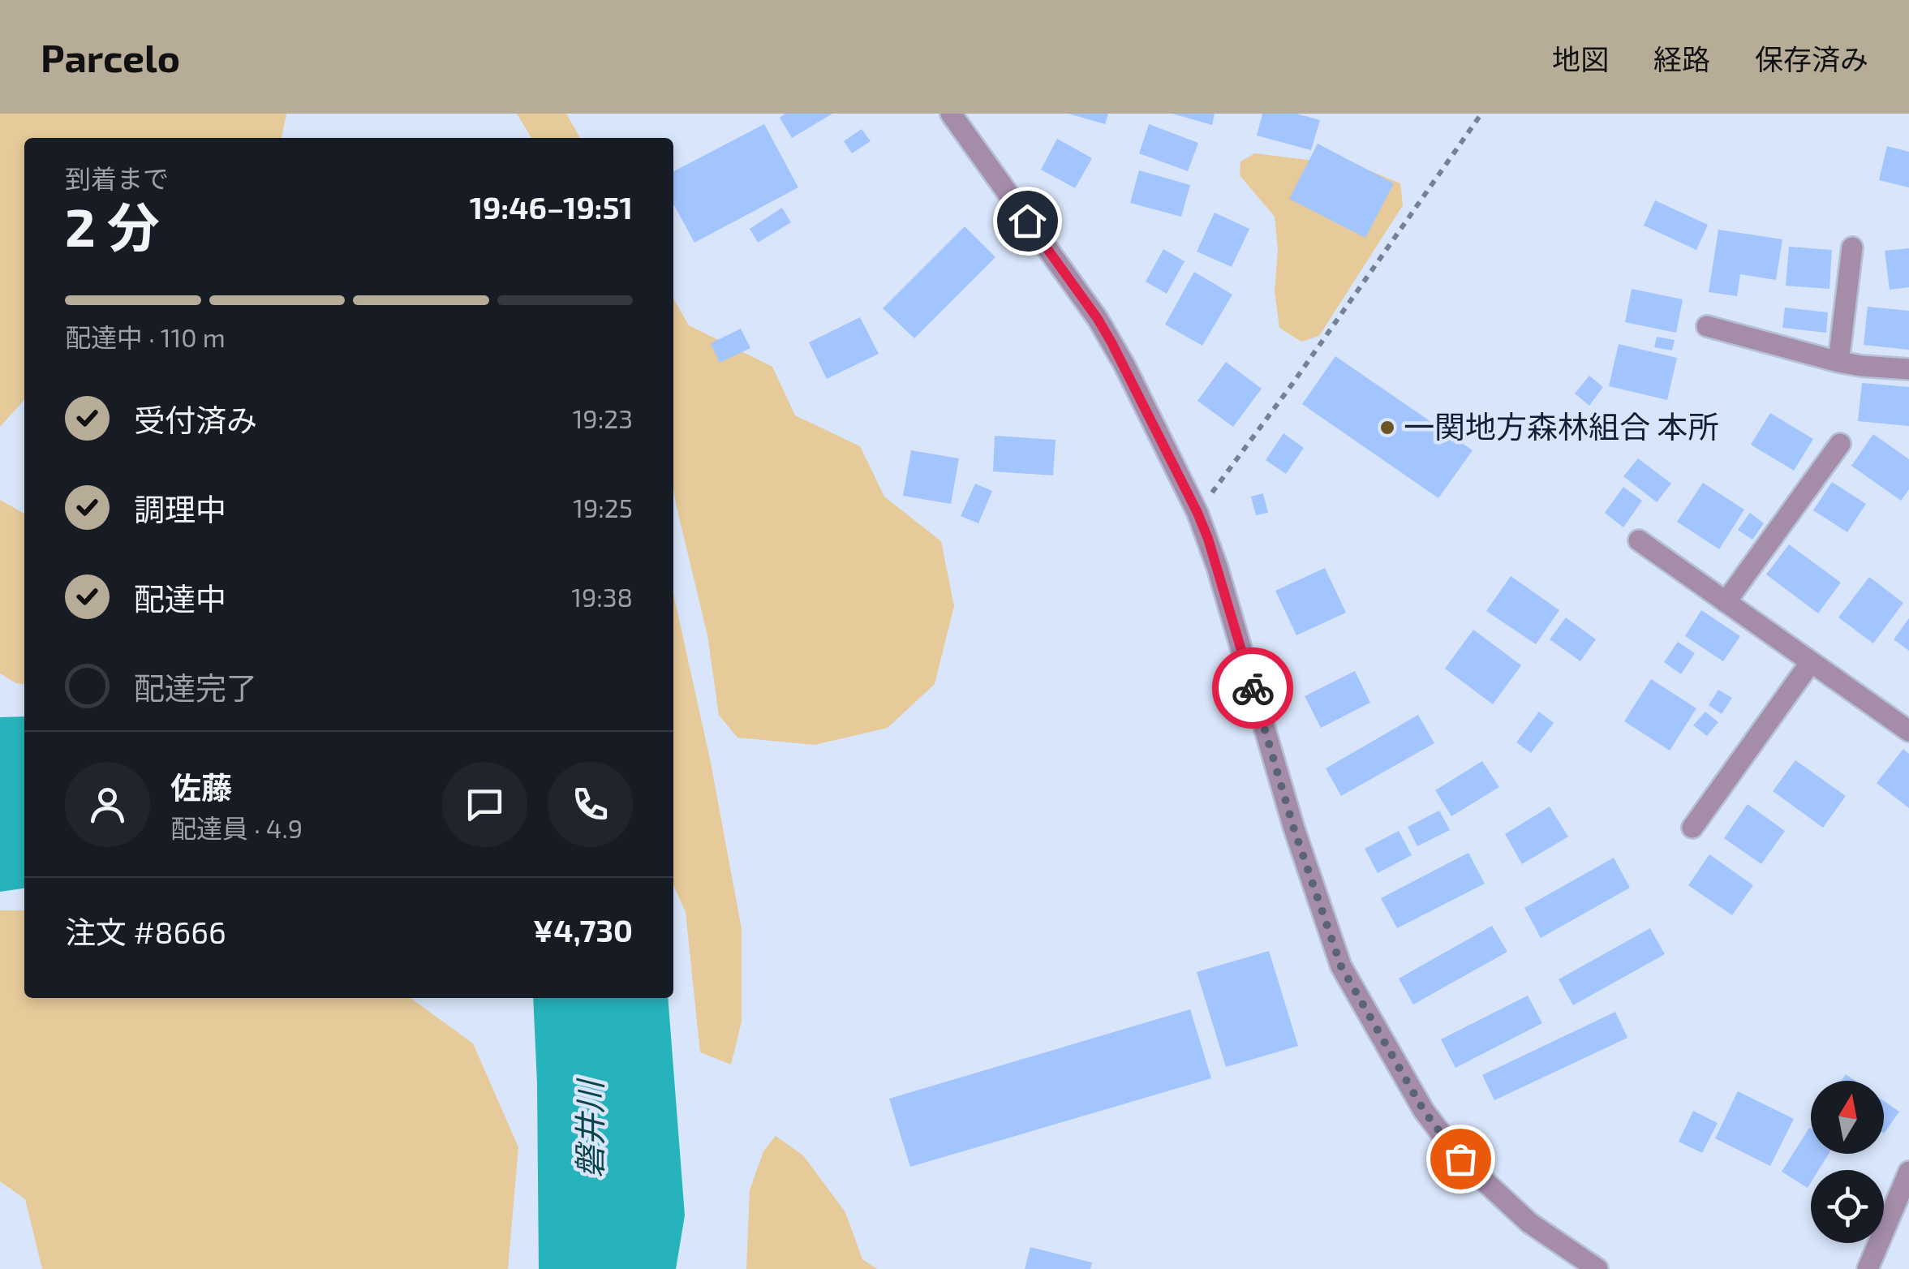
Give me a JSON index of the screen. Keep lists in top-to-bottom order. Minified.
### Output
{"water":["磐井川"],"places":["一関地方森林組合 本所"],"north":"top","page":{"header":"Parcelo","nav":["地図","経路","保存済み"],"heading":["2 分","到着まで","19:46–19:51"],"panel":["佐藤","配達員 · 4.9","注文 #8666","¥4,730"],"bar":"配達中 · 110 m","list":[["受付済み","19:23"],["調理中","19:25"],["配達中","19:38"],"配達完了"]}}
